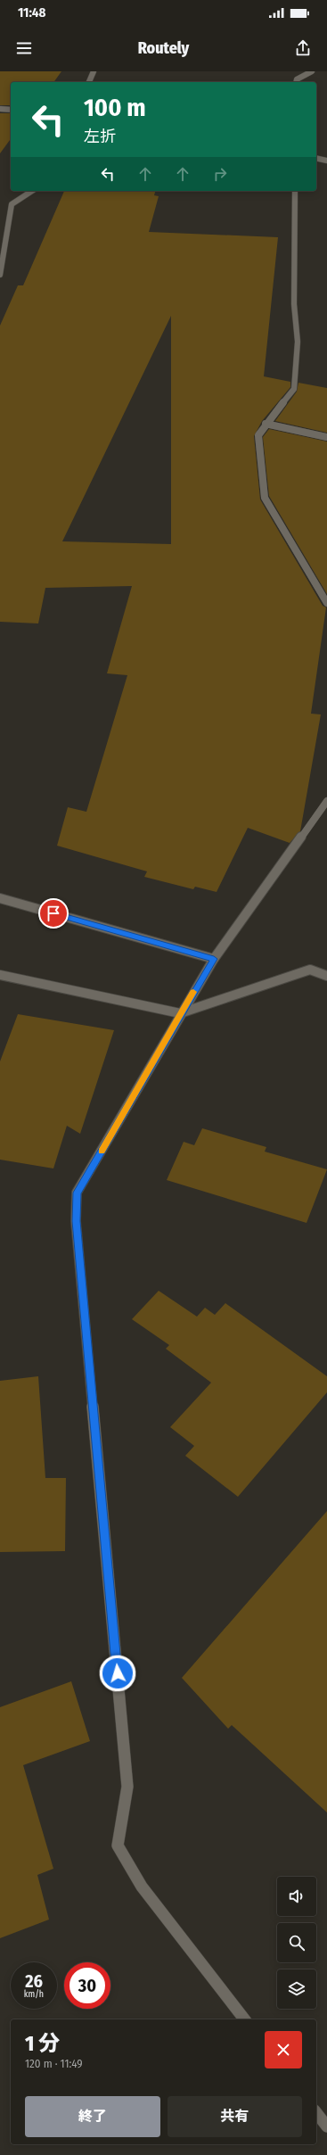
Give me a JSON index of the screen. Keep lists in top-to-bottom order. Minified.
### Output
{"page":{"status":"11:48","header":"Routely","turn":["100 m","左折"],"speed":"26 km/h","limit":"30","heading":["1 分","120 m · 11:49"],"buttons":["終了","共有"]}}
